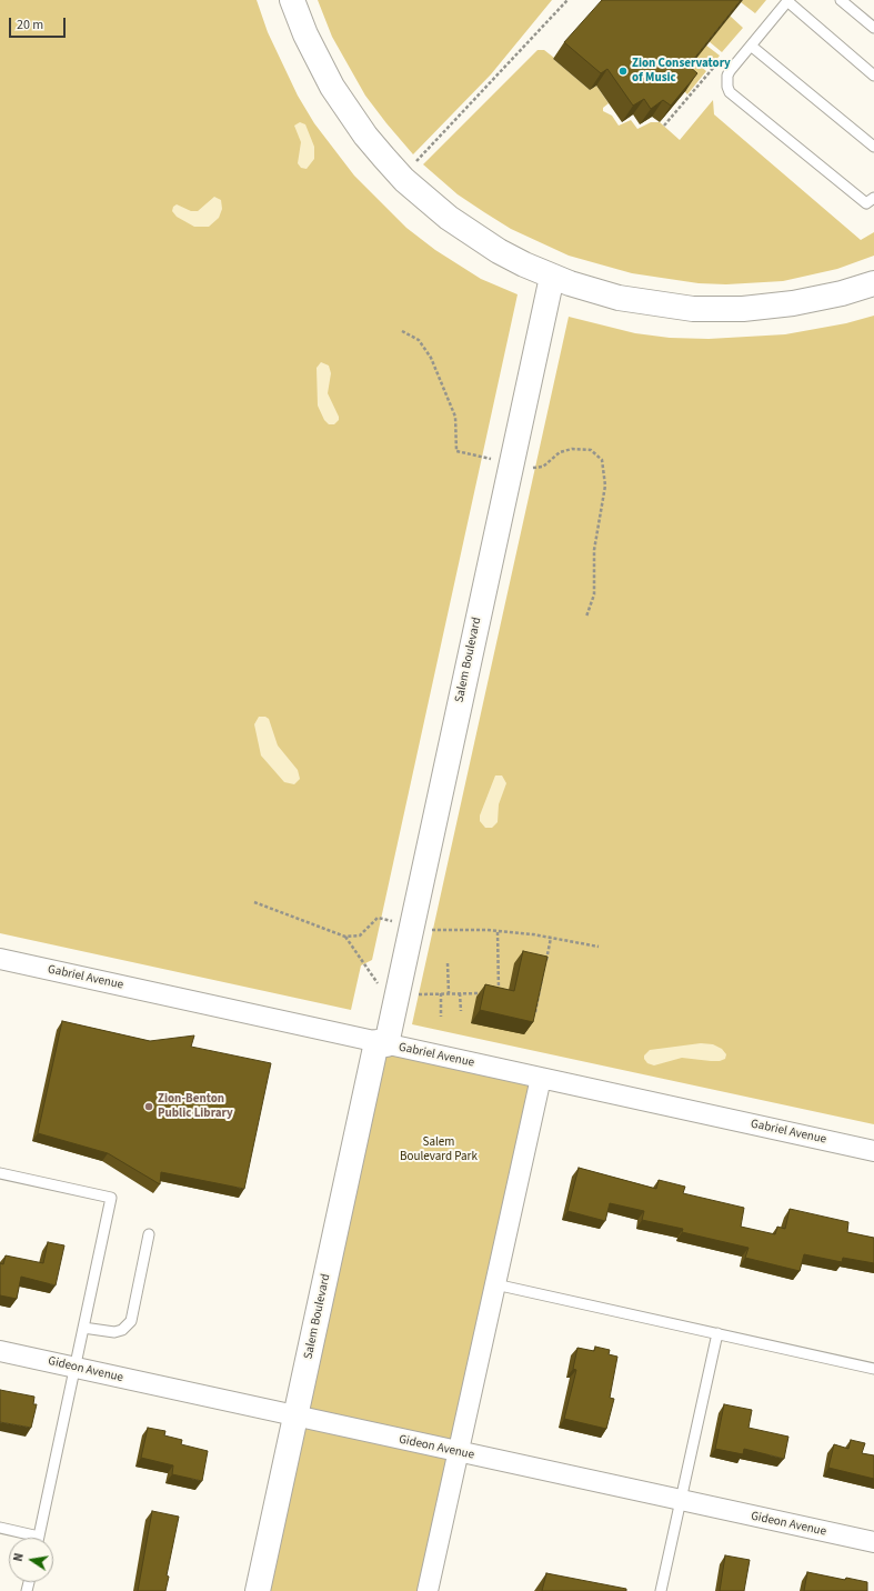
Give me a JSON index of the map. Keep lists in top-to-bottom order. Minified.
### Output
{"streets":{"street":["Salem Boulevard","Gabriel Avenue","Gideon Avenue"]},"crossings":[["Salem Boulevard","Gabriel Avenue"],["Salem Boulevard","Gideon Avenue"]],"parks":["Salem Boulevard Park"],"places":["Zion Conservatory of Music","Zion-Benton Public Library"],"scale_bar":"20 m","north":"left"}
